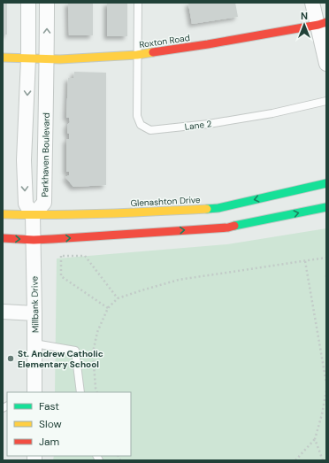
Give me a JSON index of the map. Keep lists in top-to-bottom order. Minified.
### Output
{"streets":{"street":["Roxton Road","Parkhaven Boulevard","Glenashton Drive","Millbank Drive"],"lane":["Lane 2"]},"crossings":[["Roxton Road","Lane 2"],["Roxton Road","Parkhaven Boulevard"],["Parkhaven Boulevard","Glenashton Drive"],["Parkhaven Boulevard","Millbank Drive"],["Glenashton Drive","Millbank Drive"]],"places":["St. Andrew Catholic Elementary School"],"legend":["Fast","Slow","Jam"],"north":"top"}
